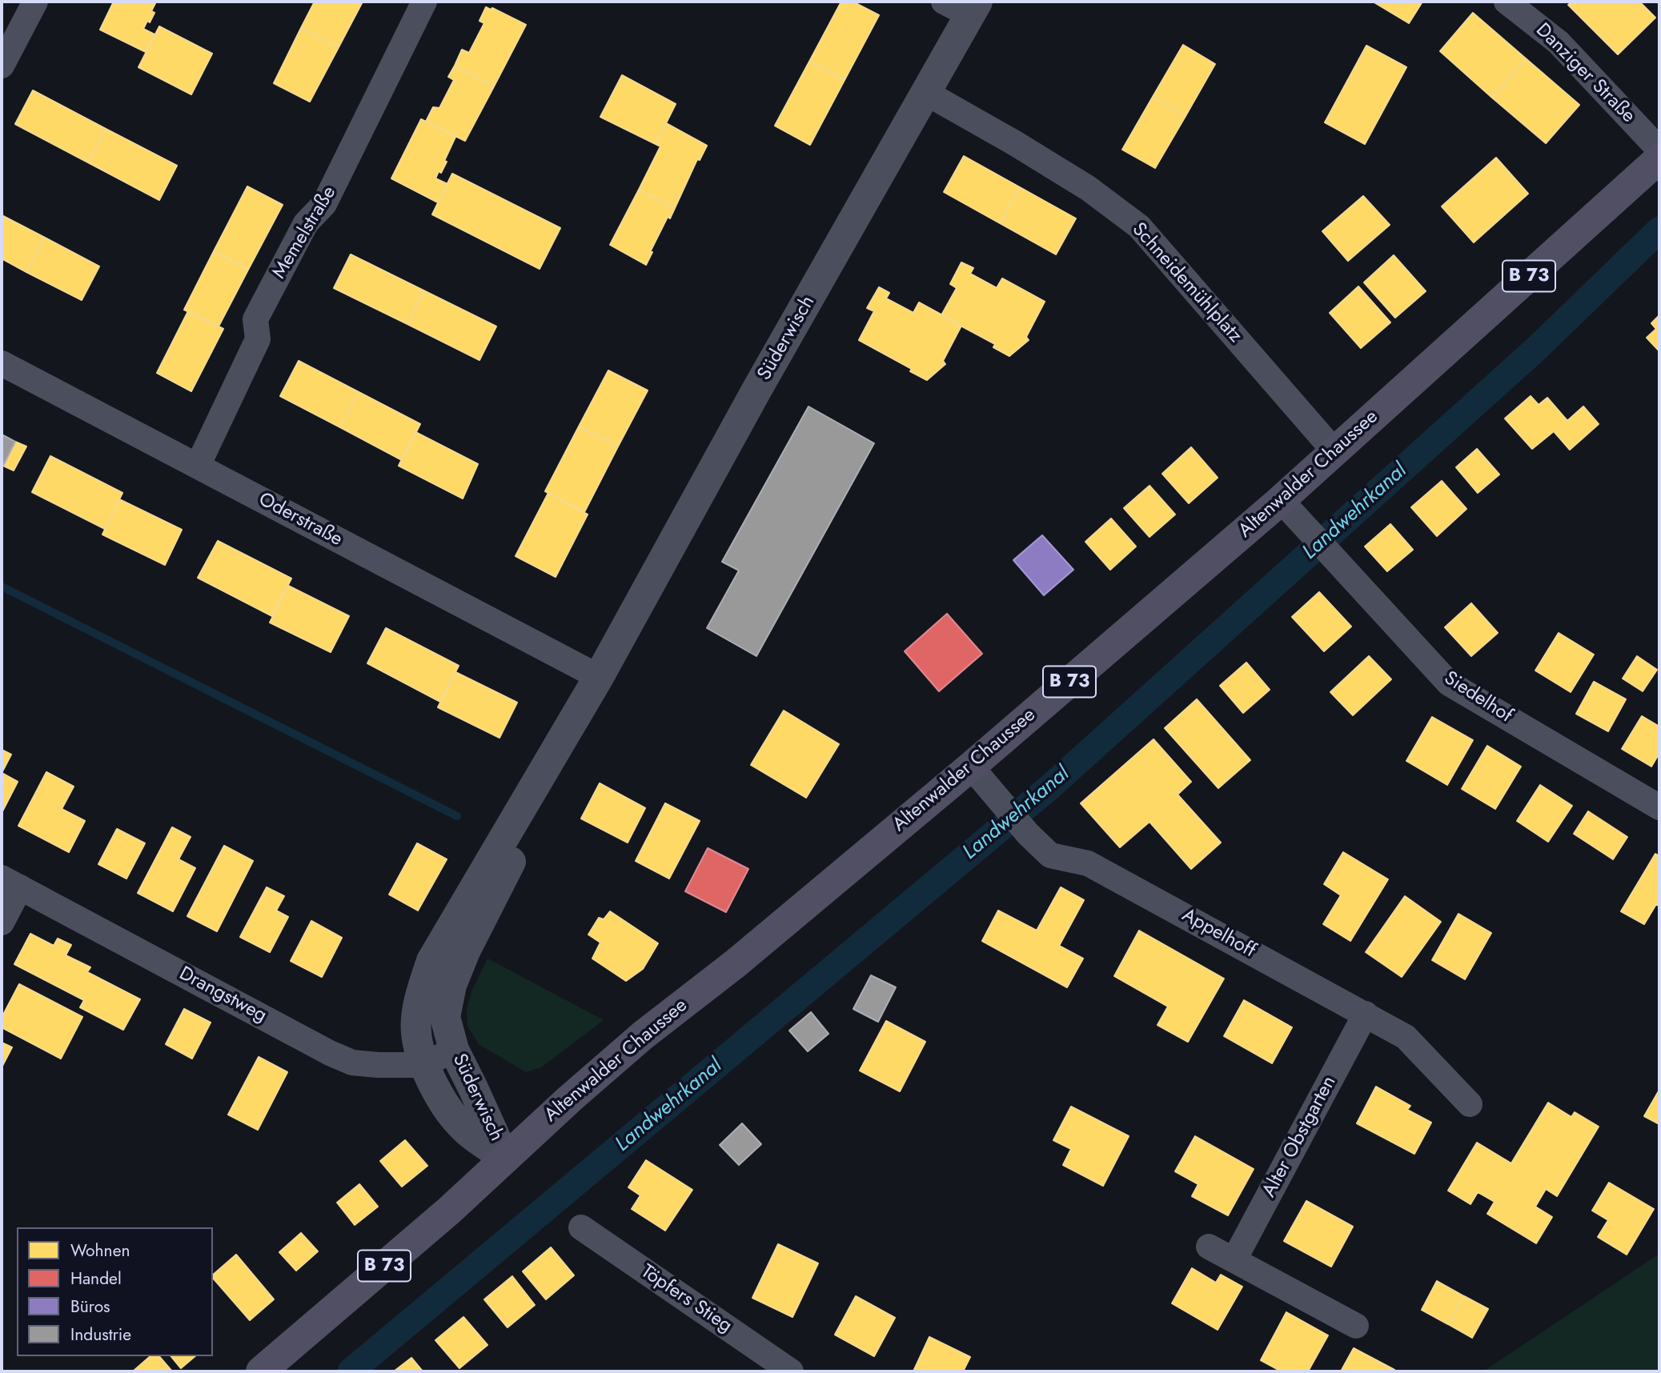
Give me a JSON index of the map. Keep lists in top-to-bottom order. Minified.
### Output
{"streets":{"main road":["B 73","Altenwalder Chaussee"],"street":["Danziger Straße","Memelstraße","Schneidemühlplatz","Süderwisch","Oderstraße","Siedelhof","Appelhoff","Drangstweg","Alter Obstgarten","Töpfers Stieg"]},"crossings":[["Memelstraße","Oderstraße"],["Schneidemühlplatz","Süderwisch"],["Schneidemühlplatz","Altenwalder Chaussee"],["Süderwisch","Altenwalder Chaussee"],["Süderwisch","Oderstraße"],["Süderwisch","Drangstweg"],["Altenwalder Chaussee","Siedelhof"],["Altenwalder Chaussee","Appelhoff"],["Appelhoff","Alter Obstgarten"]],"water":["Landwehrkanal"],"legend":["Wohnen","Handel","Büros","Industrie"]}
